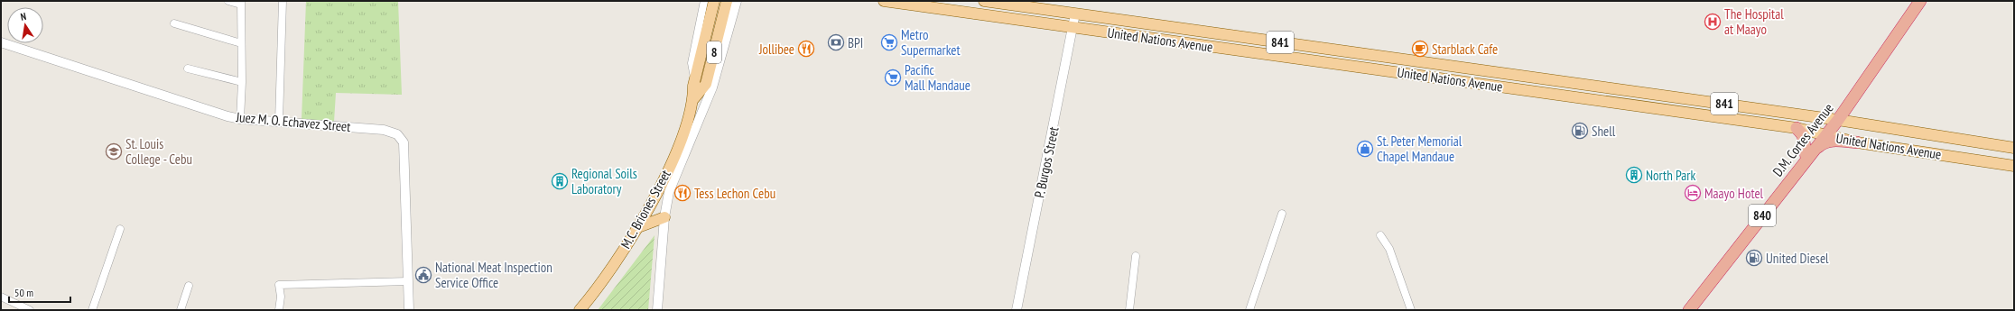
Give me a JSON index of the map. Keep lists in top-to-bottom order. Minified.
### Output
{"streets":{"highway":["D.M. Cortes Avenue","840"],"main road":["United Nations Avenue","841","8","M.C. Briones Street"],"street":["Juez M. O. Echavez Street","P. Burgos Street"]},"crossings":[["United Nations Avenue","D.M. Cortes Avenue"],["United Nations Avenue","P. Burgos Street"]],"places":{"hospital":["The Hospital at Maayo"],"bank":["BPI"],"supermarket":["Metro Supermarket","Pacific Mall Mandaue"],"restaurant":["Jollibee","Tess Lechon Cebu"],"cafe":["Starblack Cafe"],"fuel station":["Shell","United Diesel"],"shop":["St. Peter Memorial Chapel Mandaue"],"school or university":["St. Louis College - Cebu"],"building":["North Park","Regional Soils Laboratory"],"hotel":["Maayo Hotel"],"public building":["National Meat Inspection Service Office"]},"scale_bar":"50 m","north":"top"}
